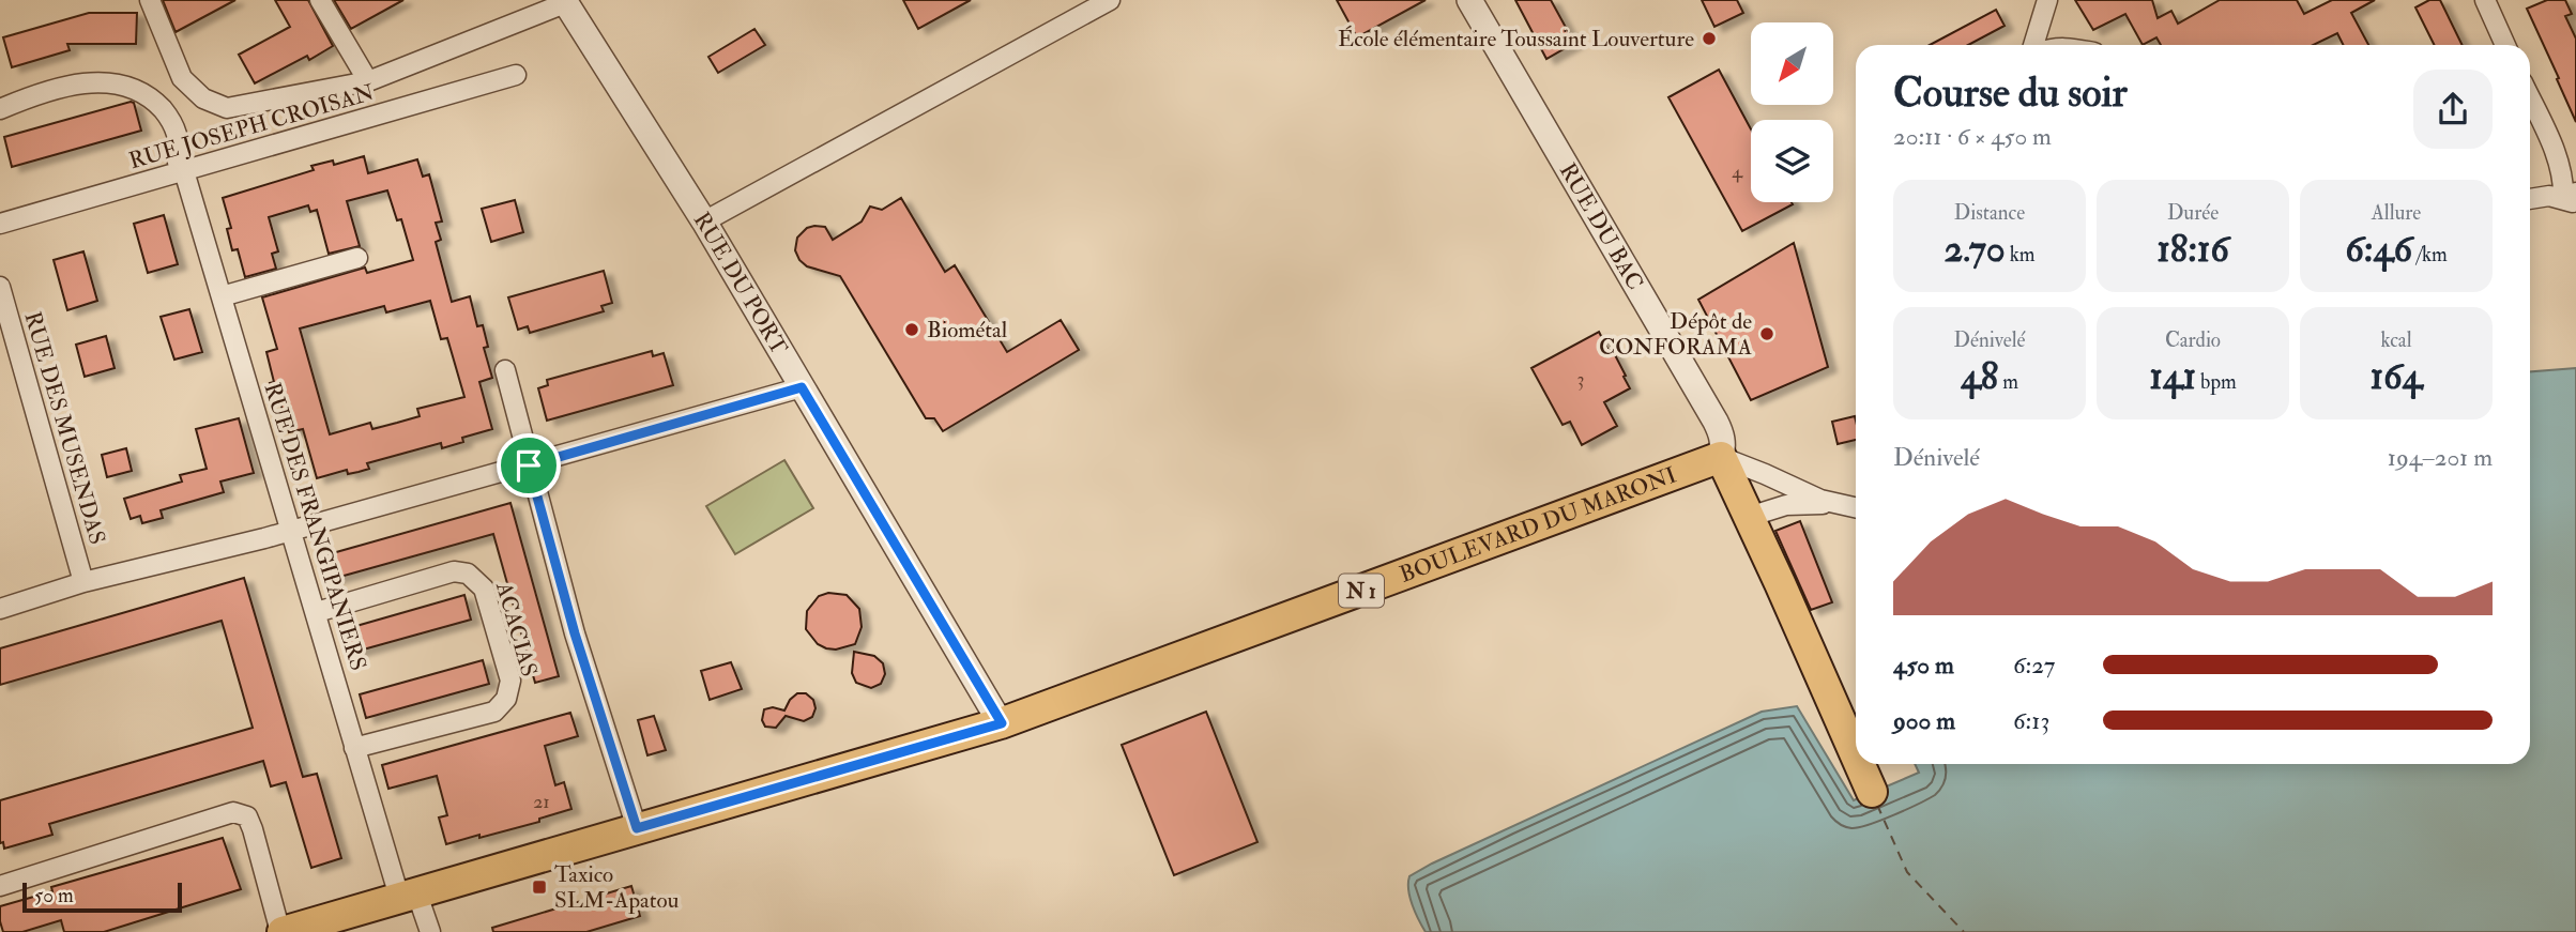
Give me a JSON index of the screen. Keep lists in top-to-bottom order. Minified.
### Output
{"streets":{"main road":["BOULEVARD DU MARONI","N 1"],"street":["RUE JOSEPH CROISAN","RUE DU BAC","RUE DU PORT","RUE DES MUSENDAS","RUE DES FRANGIPANIERS","ACACIAS"]},"crossings":[["RUE JOSEPH CROISAN","RUE DES FRANGIPANIERS"],["RUE DU BAC","BOULEVARD DU MARONI"],["RUE DU PORT","BOULEVARD DU MARONI"],["RUE DU PORT","N 1"],["BOULEVARD DU MARONI","N 1"],["RUE DES FRANGIPANIERS","N 1"],["RUE DES FRANGIPANIERS","ACACIAS"]],"places":{"other":["École élémentaire Toussaint Louverture","Biométal","Dépôt de CONFORAMA"],"transit":["Taxico SLM-Apatou"]},"house_numbers":["4","3","21"],"scale_bar":"50 m","north":"bottom left","page":{"heading":["Course du soir","20:11 · 6 × 450 m"],"stats":[["Distance","2.70 km"],["Durée","18:16"],["Allure","6:46 /km"],["Dénivelé","48 m"],["Cardio","141 bpm"],["kcal","164"]],"chart":["Dénivelé","194–201 m"],"list":[{"name":"450 m","note":"6:27"},{"name":"900 m","note":"6:13"}],"scale":"50 m"}}
